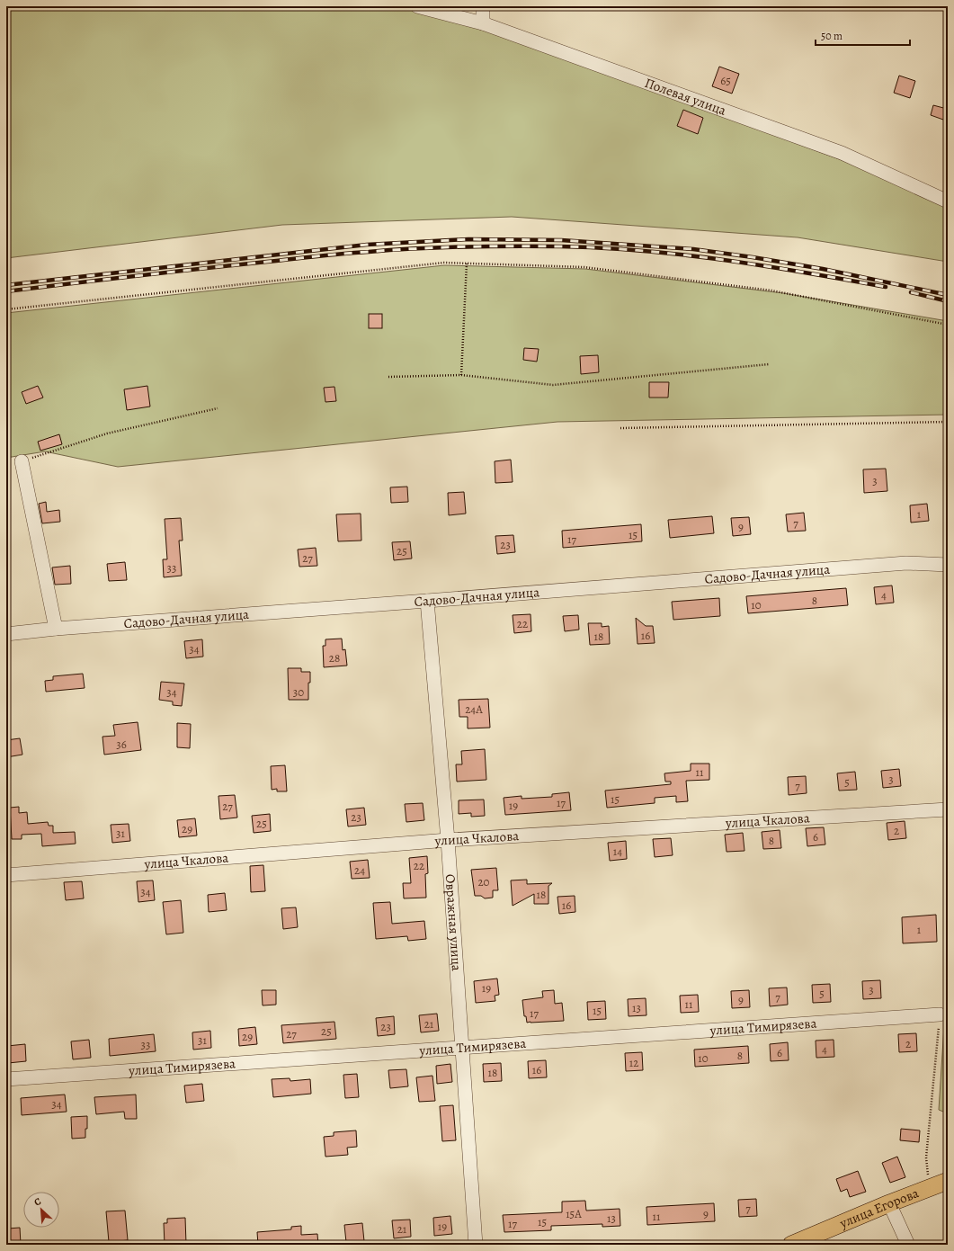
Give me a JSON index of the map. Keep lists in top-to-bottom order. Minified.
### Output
{"streets":{"main road":["улица Егорова"],"street":["Полевая улица","Садово-Дачная улица","улица Чкалова","Овражная улица","улица Тимирязева"]},"crossings":[["Садово-Дачная улица","Овражная улица"],["улица Чкалова","Овражная улица"],["Овражная улица","улица Тимирязева"]],"house_numbers":["65","3","1","7","9","15","17","23","25","27","33","4","8","10","22","16","18","34","28","34","30","24А","36","11","3","5","7","15","17","19","27","23","25","29","2","31","6","8","14","22","24","20","34","18","16","1","19","3","5","7","9","11","13","15","17","21","23","25","27","29","31","2","33","4","6","8","10","12","16","18","34","7","15А","9","11","13","15","17","19","21"],"scale_bar":"50 m","north":"top left"}
